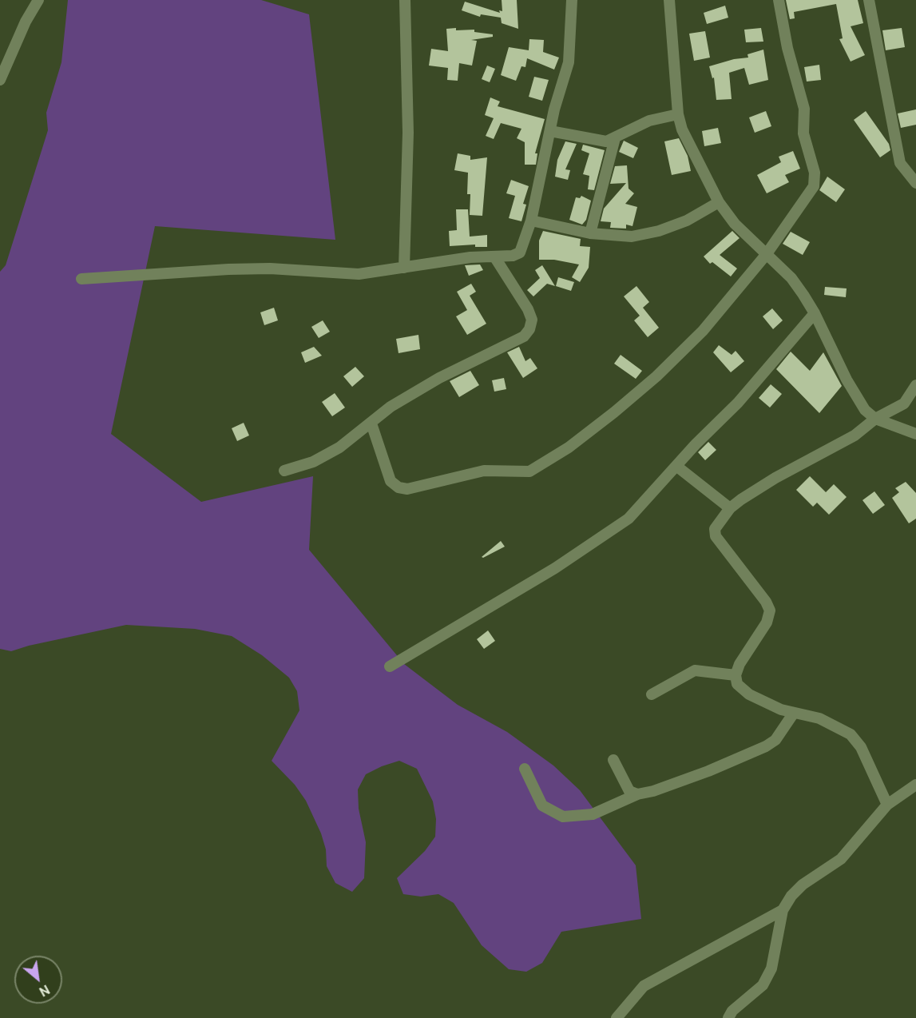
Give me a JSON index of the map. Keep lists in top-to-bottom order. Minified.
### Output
{"north":"bottom right"}
